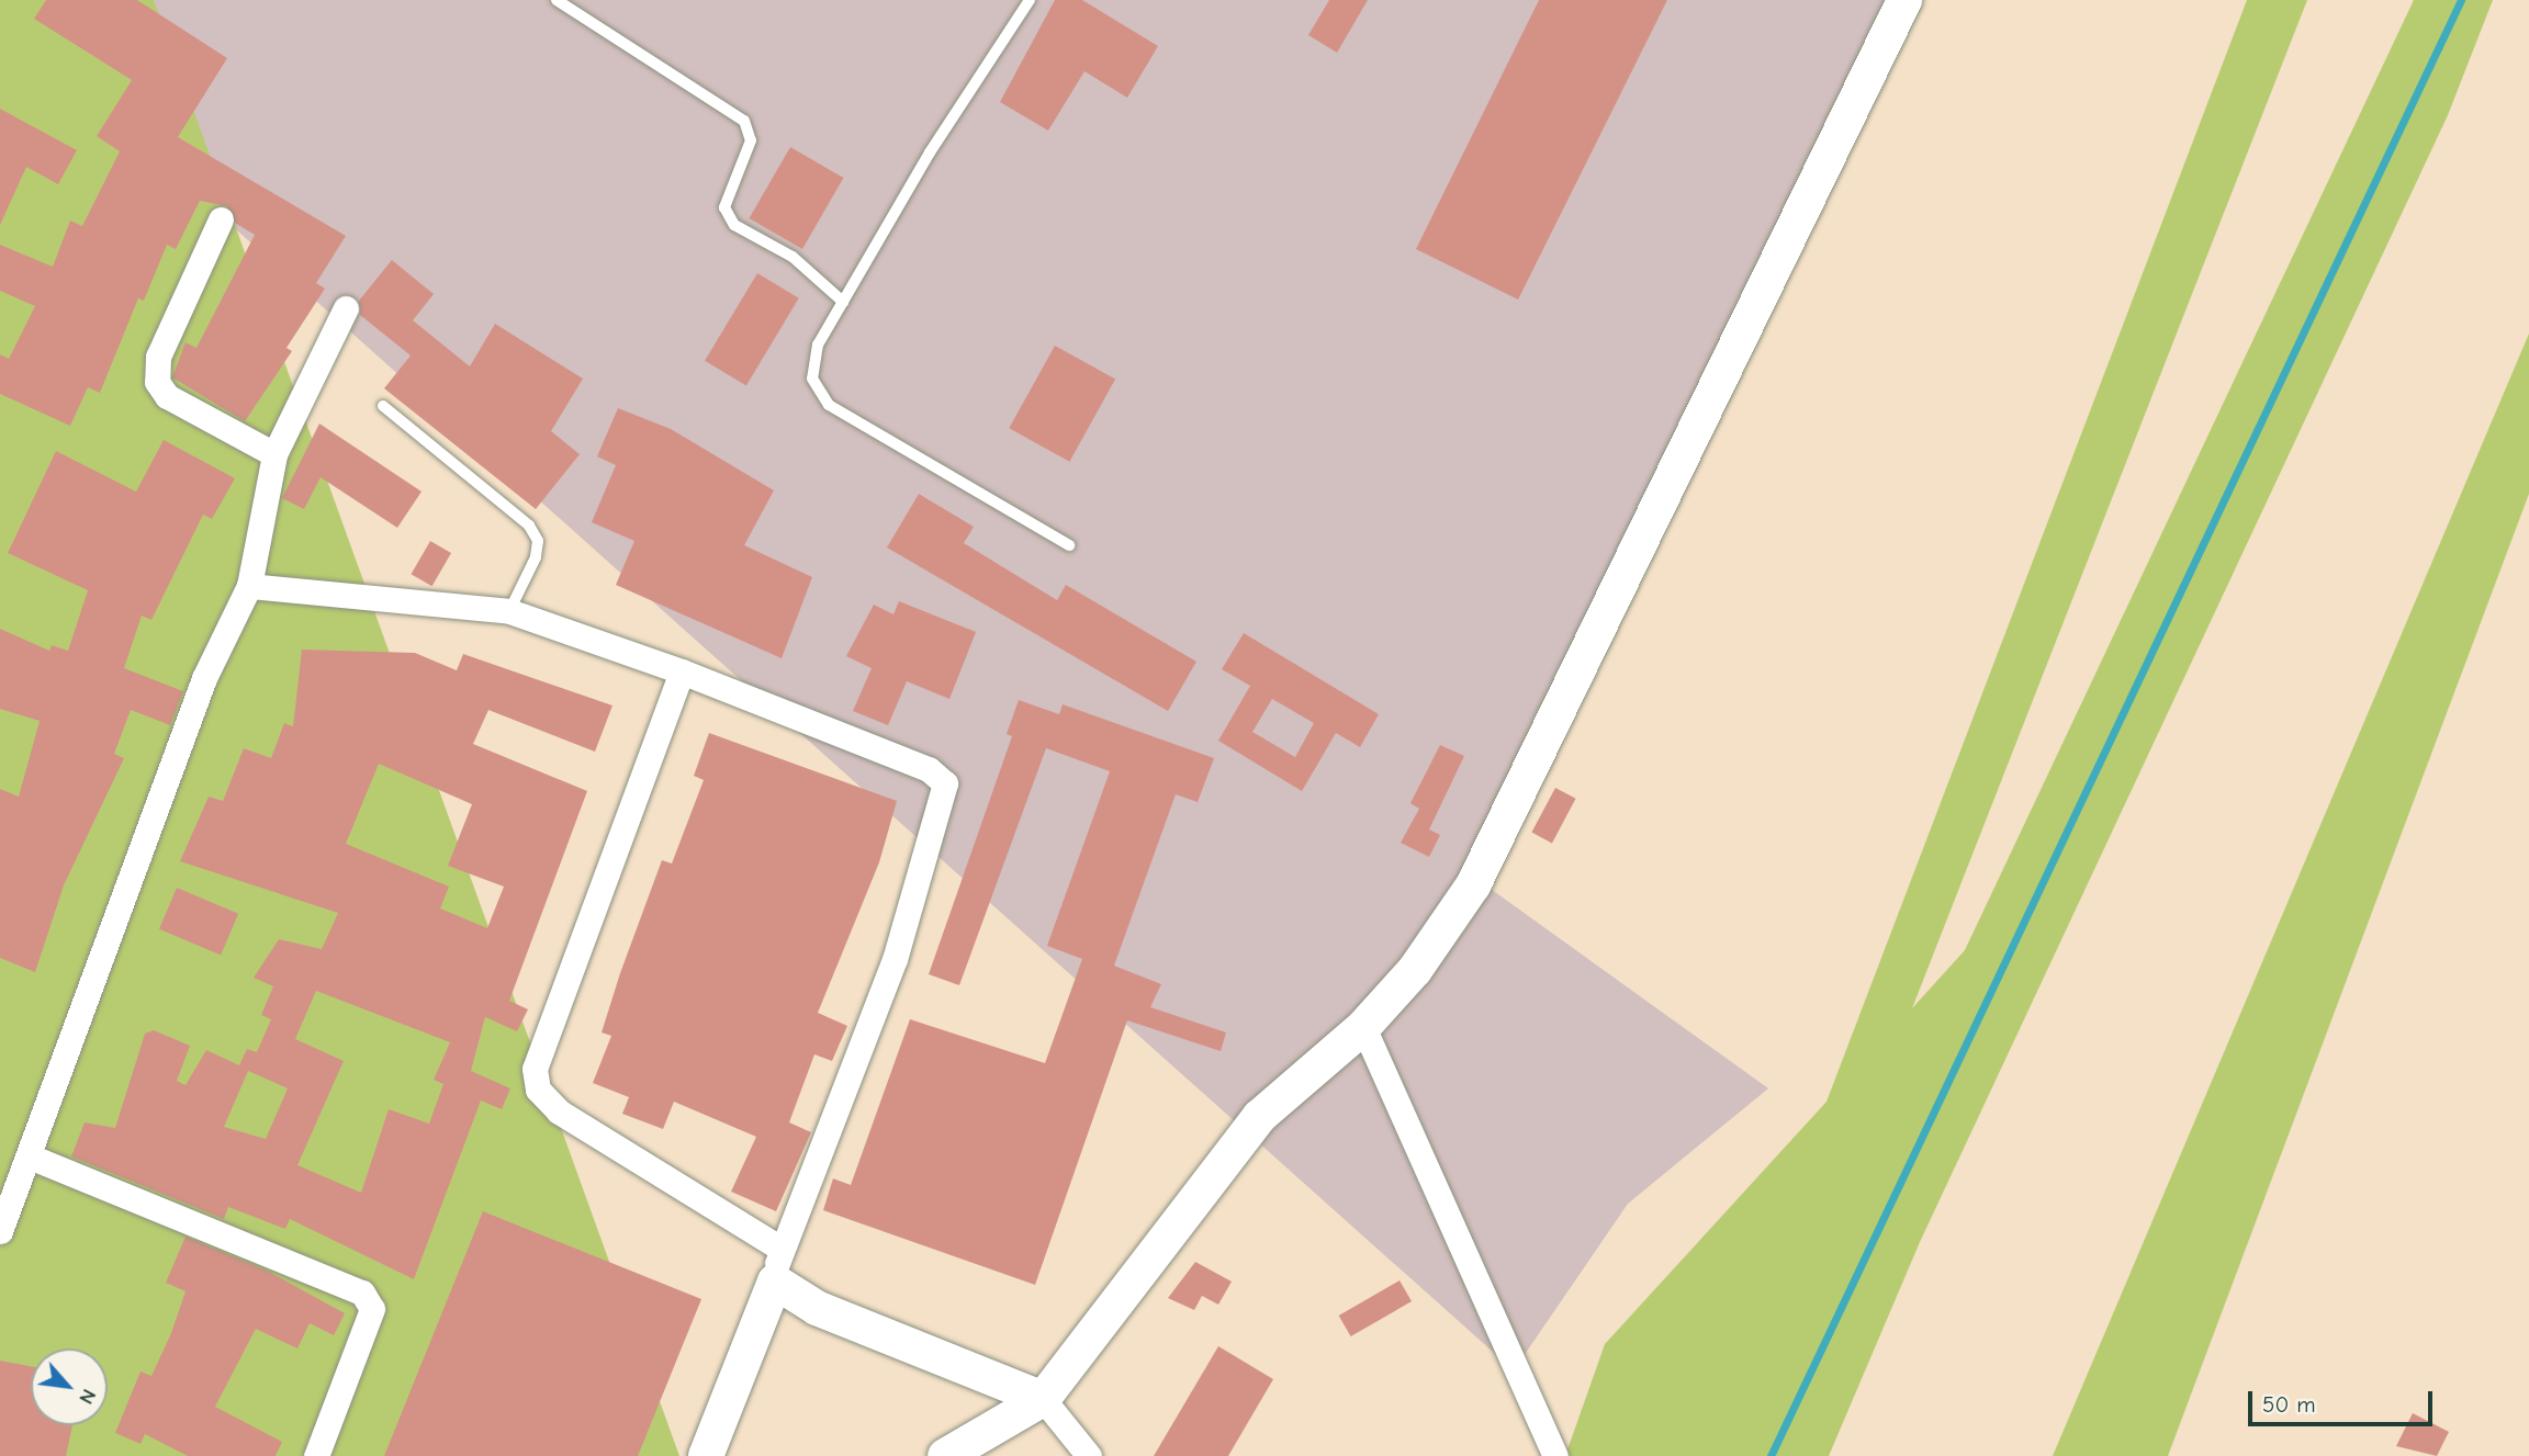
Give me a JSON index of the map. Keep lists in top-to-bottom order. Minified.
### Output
{"scale_bar":"50 m","north":"bottom right"}
